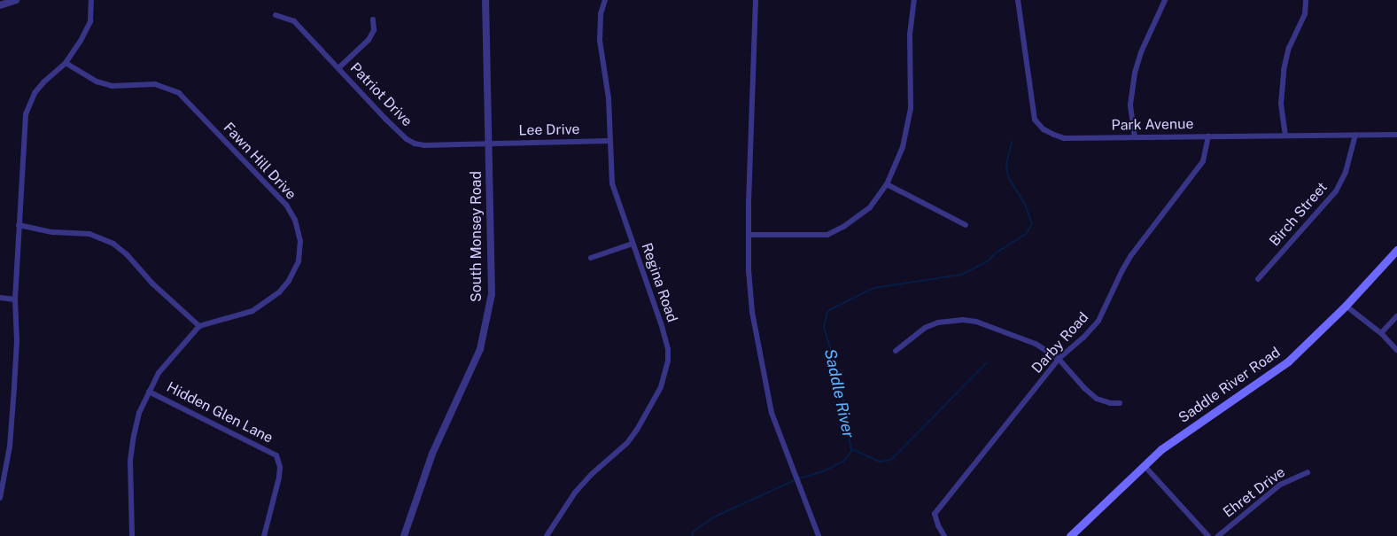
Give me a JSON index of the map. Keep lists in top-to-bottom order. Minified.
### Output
{"streets":{"main road":["Saddle River Road"],"street":["Patriot Drive","Park Avenue","Lee Drive","Fawn Hill Drive","Birch Street","South Monsey Road","Regina Road","Darby Road","Hidden Glen Lane","Ehret Drive"]},"crossings":[["Patriot Drive","Lee Drive"],["Patriot Drive","South Monsey Road"],["Park Avenue","Birch Street"],["Park Avenue","Darby Road"],["Lee Drive","South Monsey Road"],["Lee Drive","Regina Road"]],"water":["Saddle River"]}
